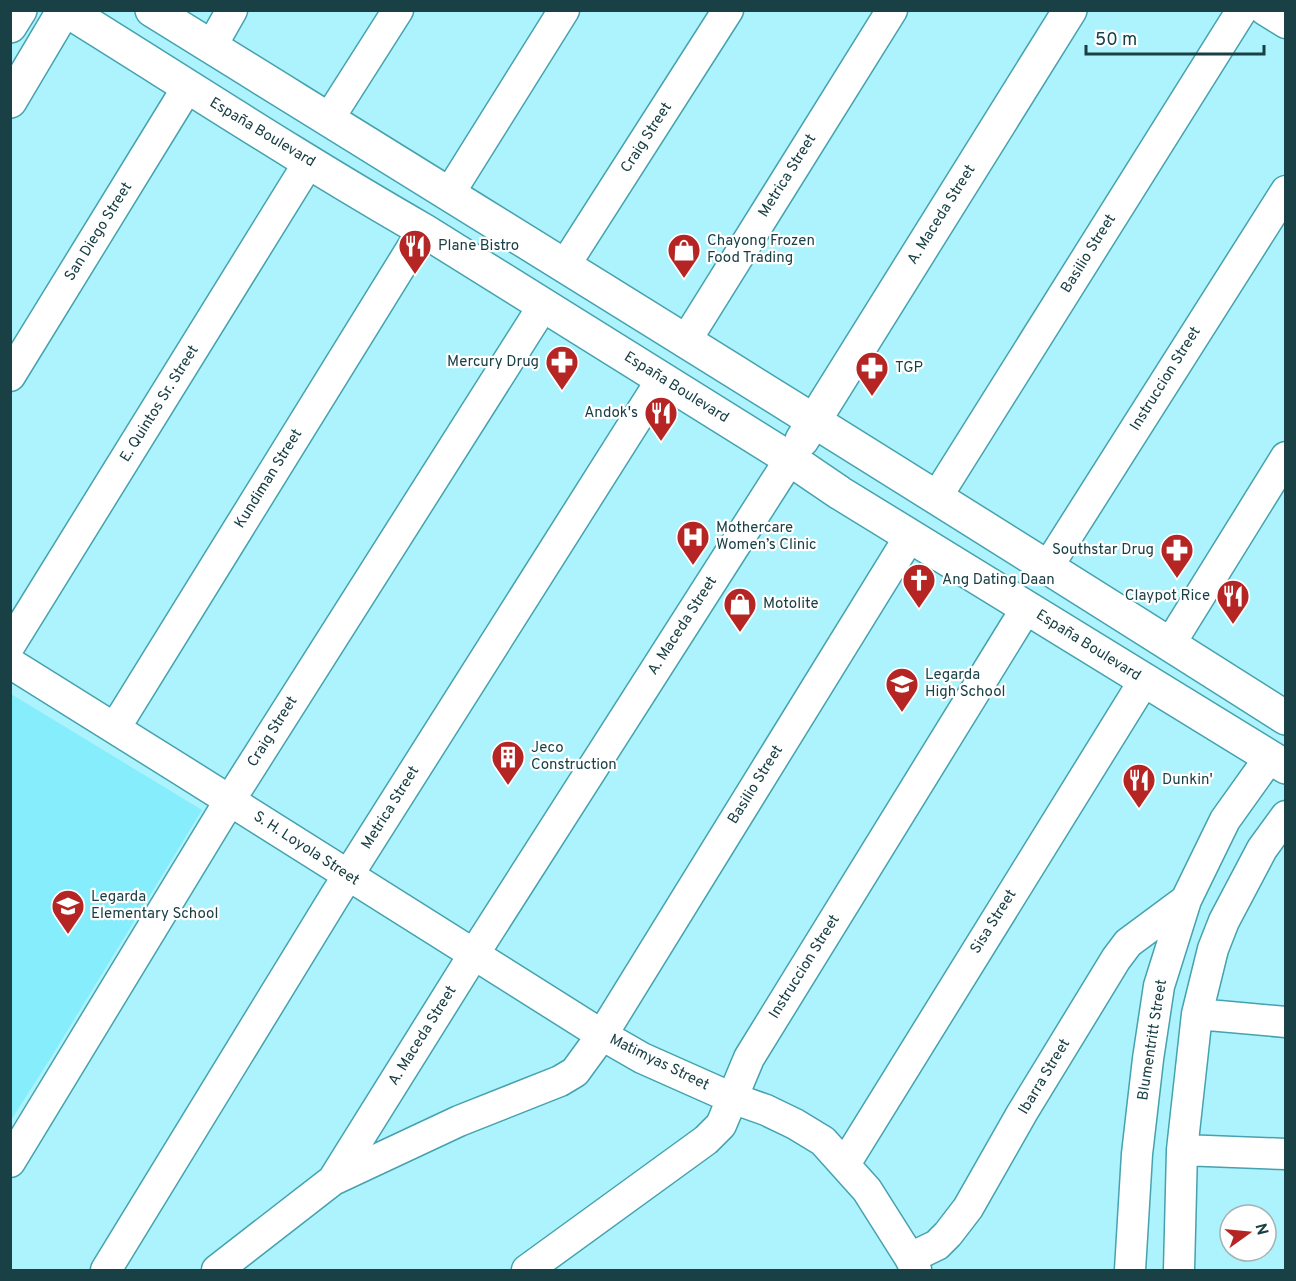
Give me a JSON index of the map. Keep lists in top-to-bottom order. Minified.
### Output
{"streets":{"main road":["España Boulevard","A. Maceda Street"],"street":["Craig Street","Metrica Street","San Diego Street","Basilio Street","Instruccion Street","E. Quintos Sr. Street","Kundiman Street","S. H. Loyola Street","Sisa Street","Blumentritt Street","Matimyas Street","Ibarra Street"]},"crossings":[["España Boulevard","Craig Street"],["España Boulevard","Metrica Street"],["España Boulevard","A. Maceda Street"],["España Boulevard","San Diego Street"],["España Boulevard","Basilio Street"],["España Boulevard","Instruccion Street"],["España Boulevard","E. Quintos Sr. Street"],["España Boulevard","Kundiman Street"],["España Boulevard","Sisa Street"],["España Boulevard","Blumentritt Street"],["Craig Street","S. H. Loyola Street"],["Metrica Street","S. H. Loyola Street"],["A. Maceda Street","S. H. Loyola Street"],["A. Maceda Street","Matimyas Street"],["Basilio Street","S. H. Loyola Street"],["Basilio Street","Matimyas Street"],["Instruccion Street","Matimyas Street"],["Kundiman Street","S. H. Loyola Street"],["S. H. Loyola Street","Matimyas Street"],["Sisa Street","Matimyas Street"],["Blumentritt Street","Ibarra Street"],["Matimyas Street","Ibarra Street"]],"places":{"restaurant":["Plane Bistro","Andok's","Claypot Rice","Dunkin'"],"shop":["Chayong Frozen Food Trading","Motolite"],"pharmacy":["Mercury Drug","TGP","Southstar Drug"],"hospital":["Mothercare Women’s Clinic"],"church":["Ang Dating Daan"],"school or university":["Legarda High School","Legarda Elementary School"],"building":["Jeco Construction"]},"scale_bar":"50 m","north":"right"}
